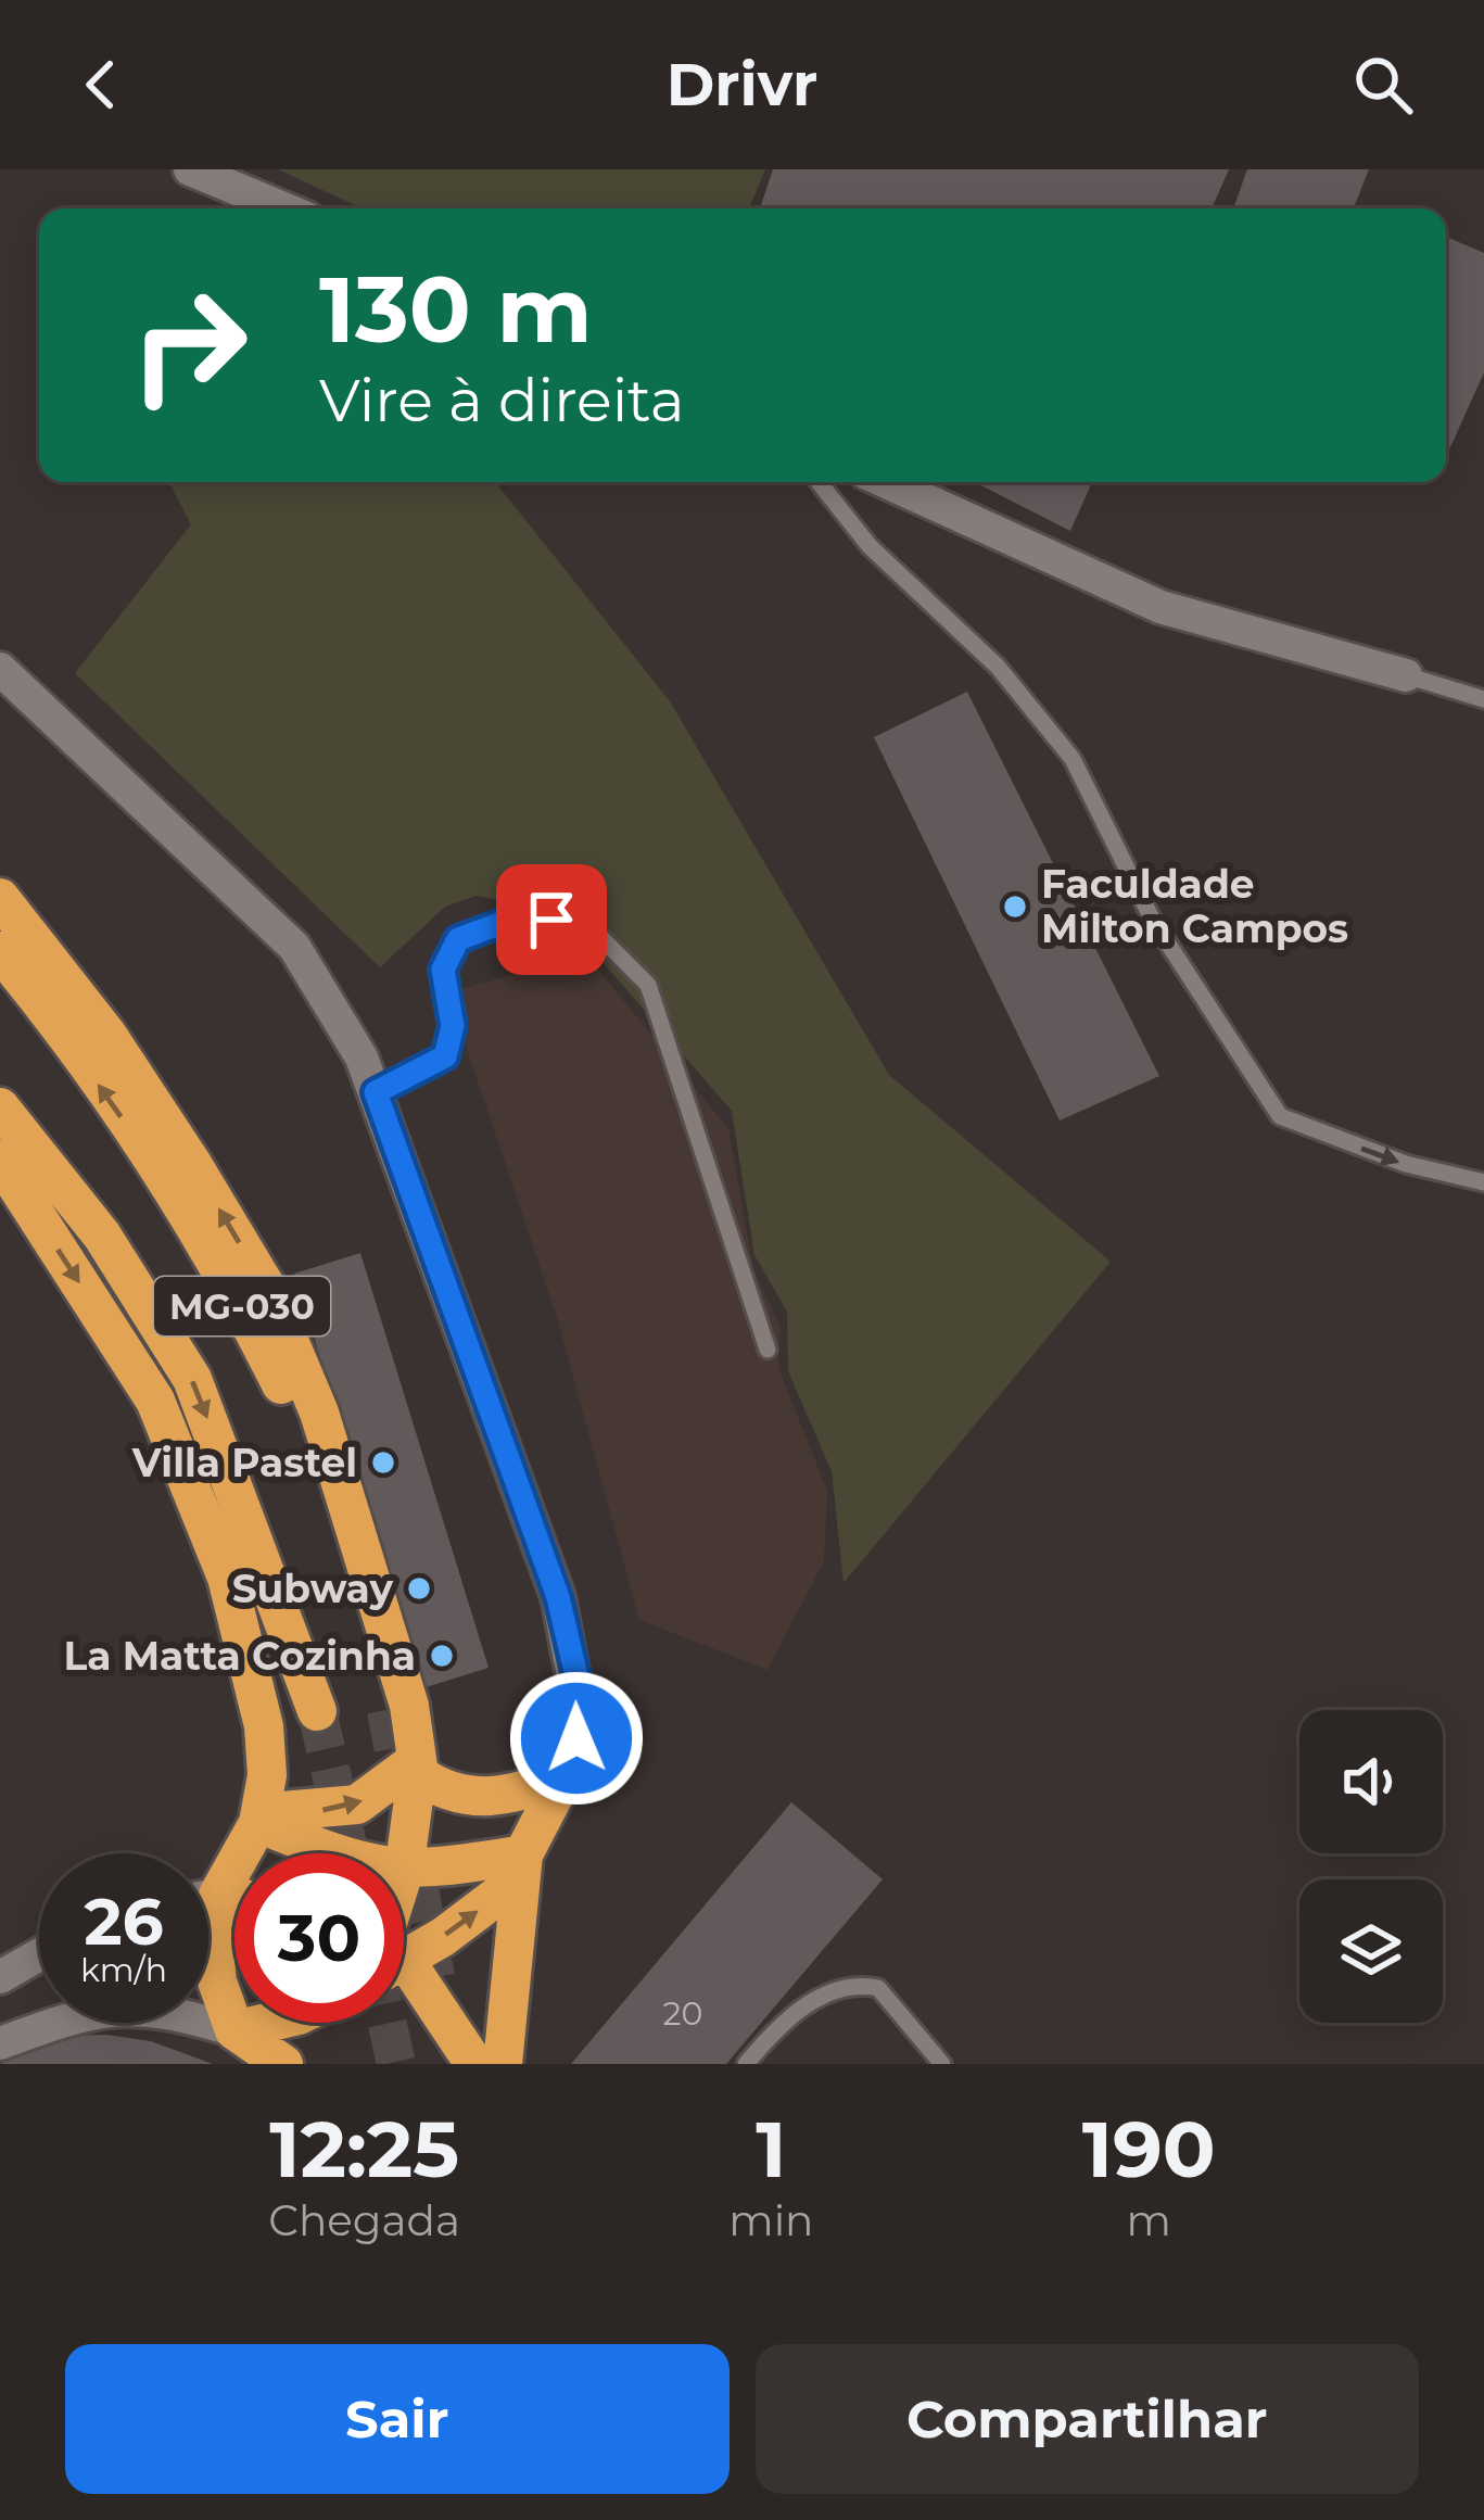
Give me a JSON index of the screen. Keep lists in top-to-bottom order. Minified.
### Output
{"streets":{"highway":["MG-030"]},"places":["Faculdade Milton Campos","Villa Pastel","Subway","La Matta Cozinha"],"house_numbers":["20"],"page":{"header":"Drivr","turn":["130 m","Vire à direita"],"speed":"26 km/h","limit":"30","eta":["12:25","Chegada","1","min","190","m"],"buttons":["Sair","Compartilhar"]}}
